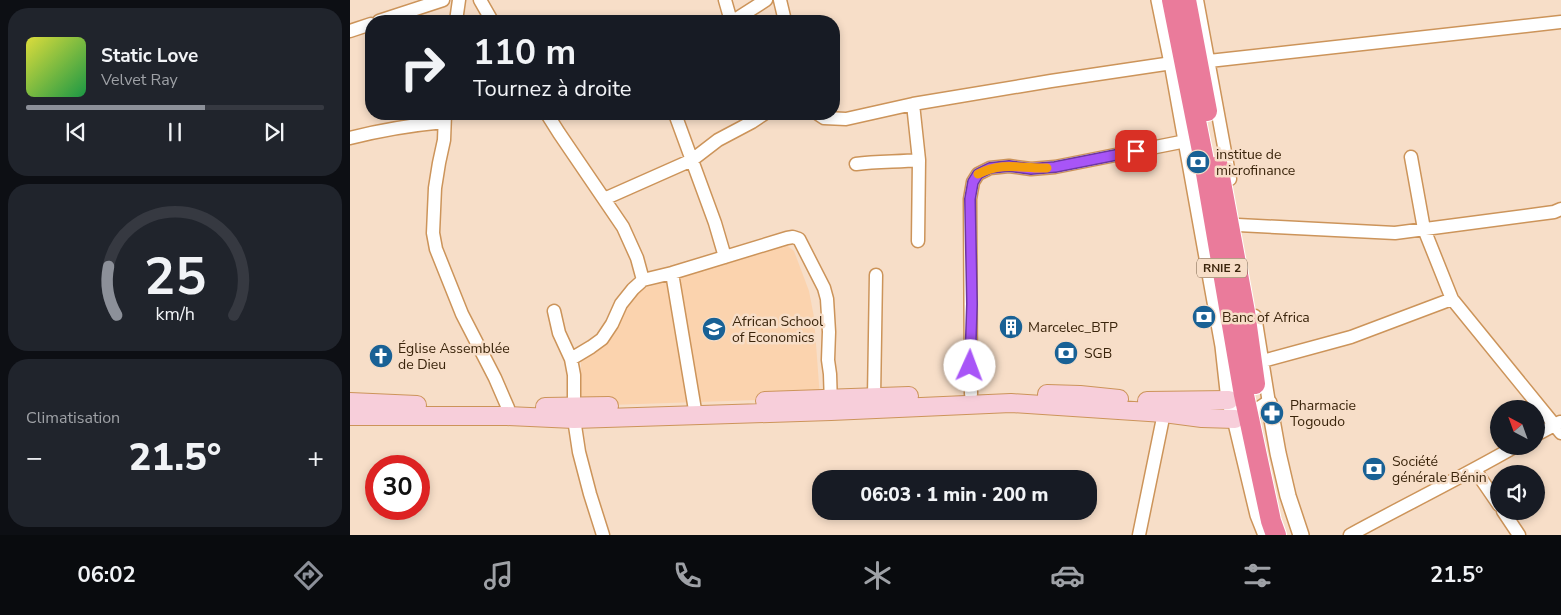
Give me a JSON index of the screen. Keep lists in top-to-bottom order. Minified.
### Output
{"streets":{"highway":["RNIE 2"]},"places":{"bank":["institue de microfinance","Banc of Africa","SGB","Société générale Bénin"],"building":["Marcelec_BTP"],"school or university":["African School of Economics"],"church":["Église Assemblée de Dieu"],"pharmacy":["Pharmacie Togoudo"]},"north":"top left","page":{"turn":["110 m","Tournez à droite"],"song":["Static Love","Velvet Ray"],"tile":"Climatisation","heat":["−","21.5°","+"],"limit":"30","trip":"06:03 · 1 min · 200 m","tabs":["06:02","21.5°"],"gauge":["25","km/h"]}}
